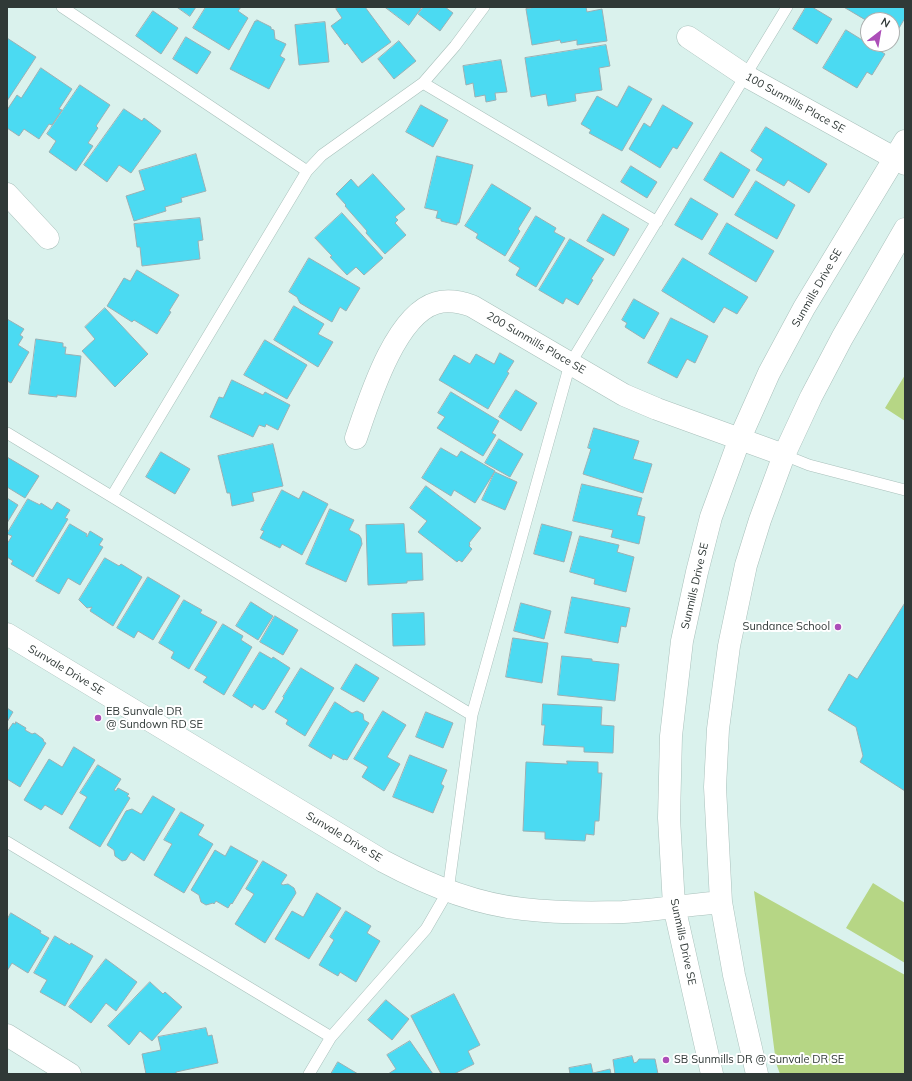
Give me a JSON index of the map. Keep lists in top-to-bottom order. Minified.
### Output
{"streets":{"street":["100 Sunmills Place SE","Sunmills Drive SE","200 Sunmills Place SE","Sunvale Drive SE"]},"crossings":[["100 Sunmills Place SE","Sunmills Drive SE"],["Sunmills Drive SE","200 Sunmills Place SE"],["Sunmills Drive SE","Sunvale Drive SE"]],"places":["Sundance School","EB Sunvale DR @ Sundown RD SE","SB Sunmills DR @ Sunvale DR SE"],"north":"top right"}
